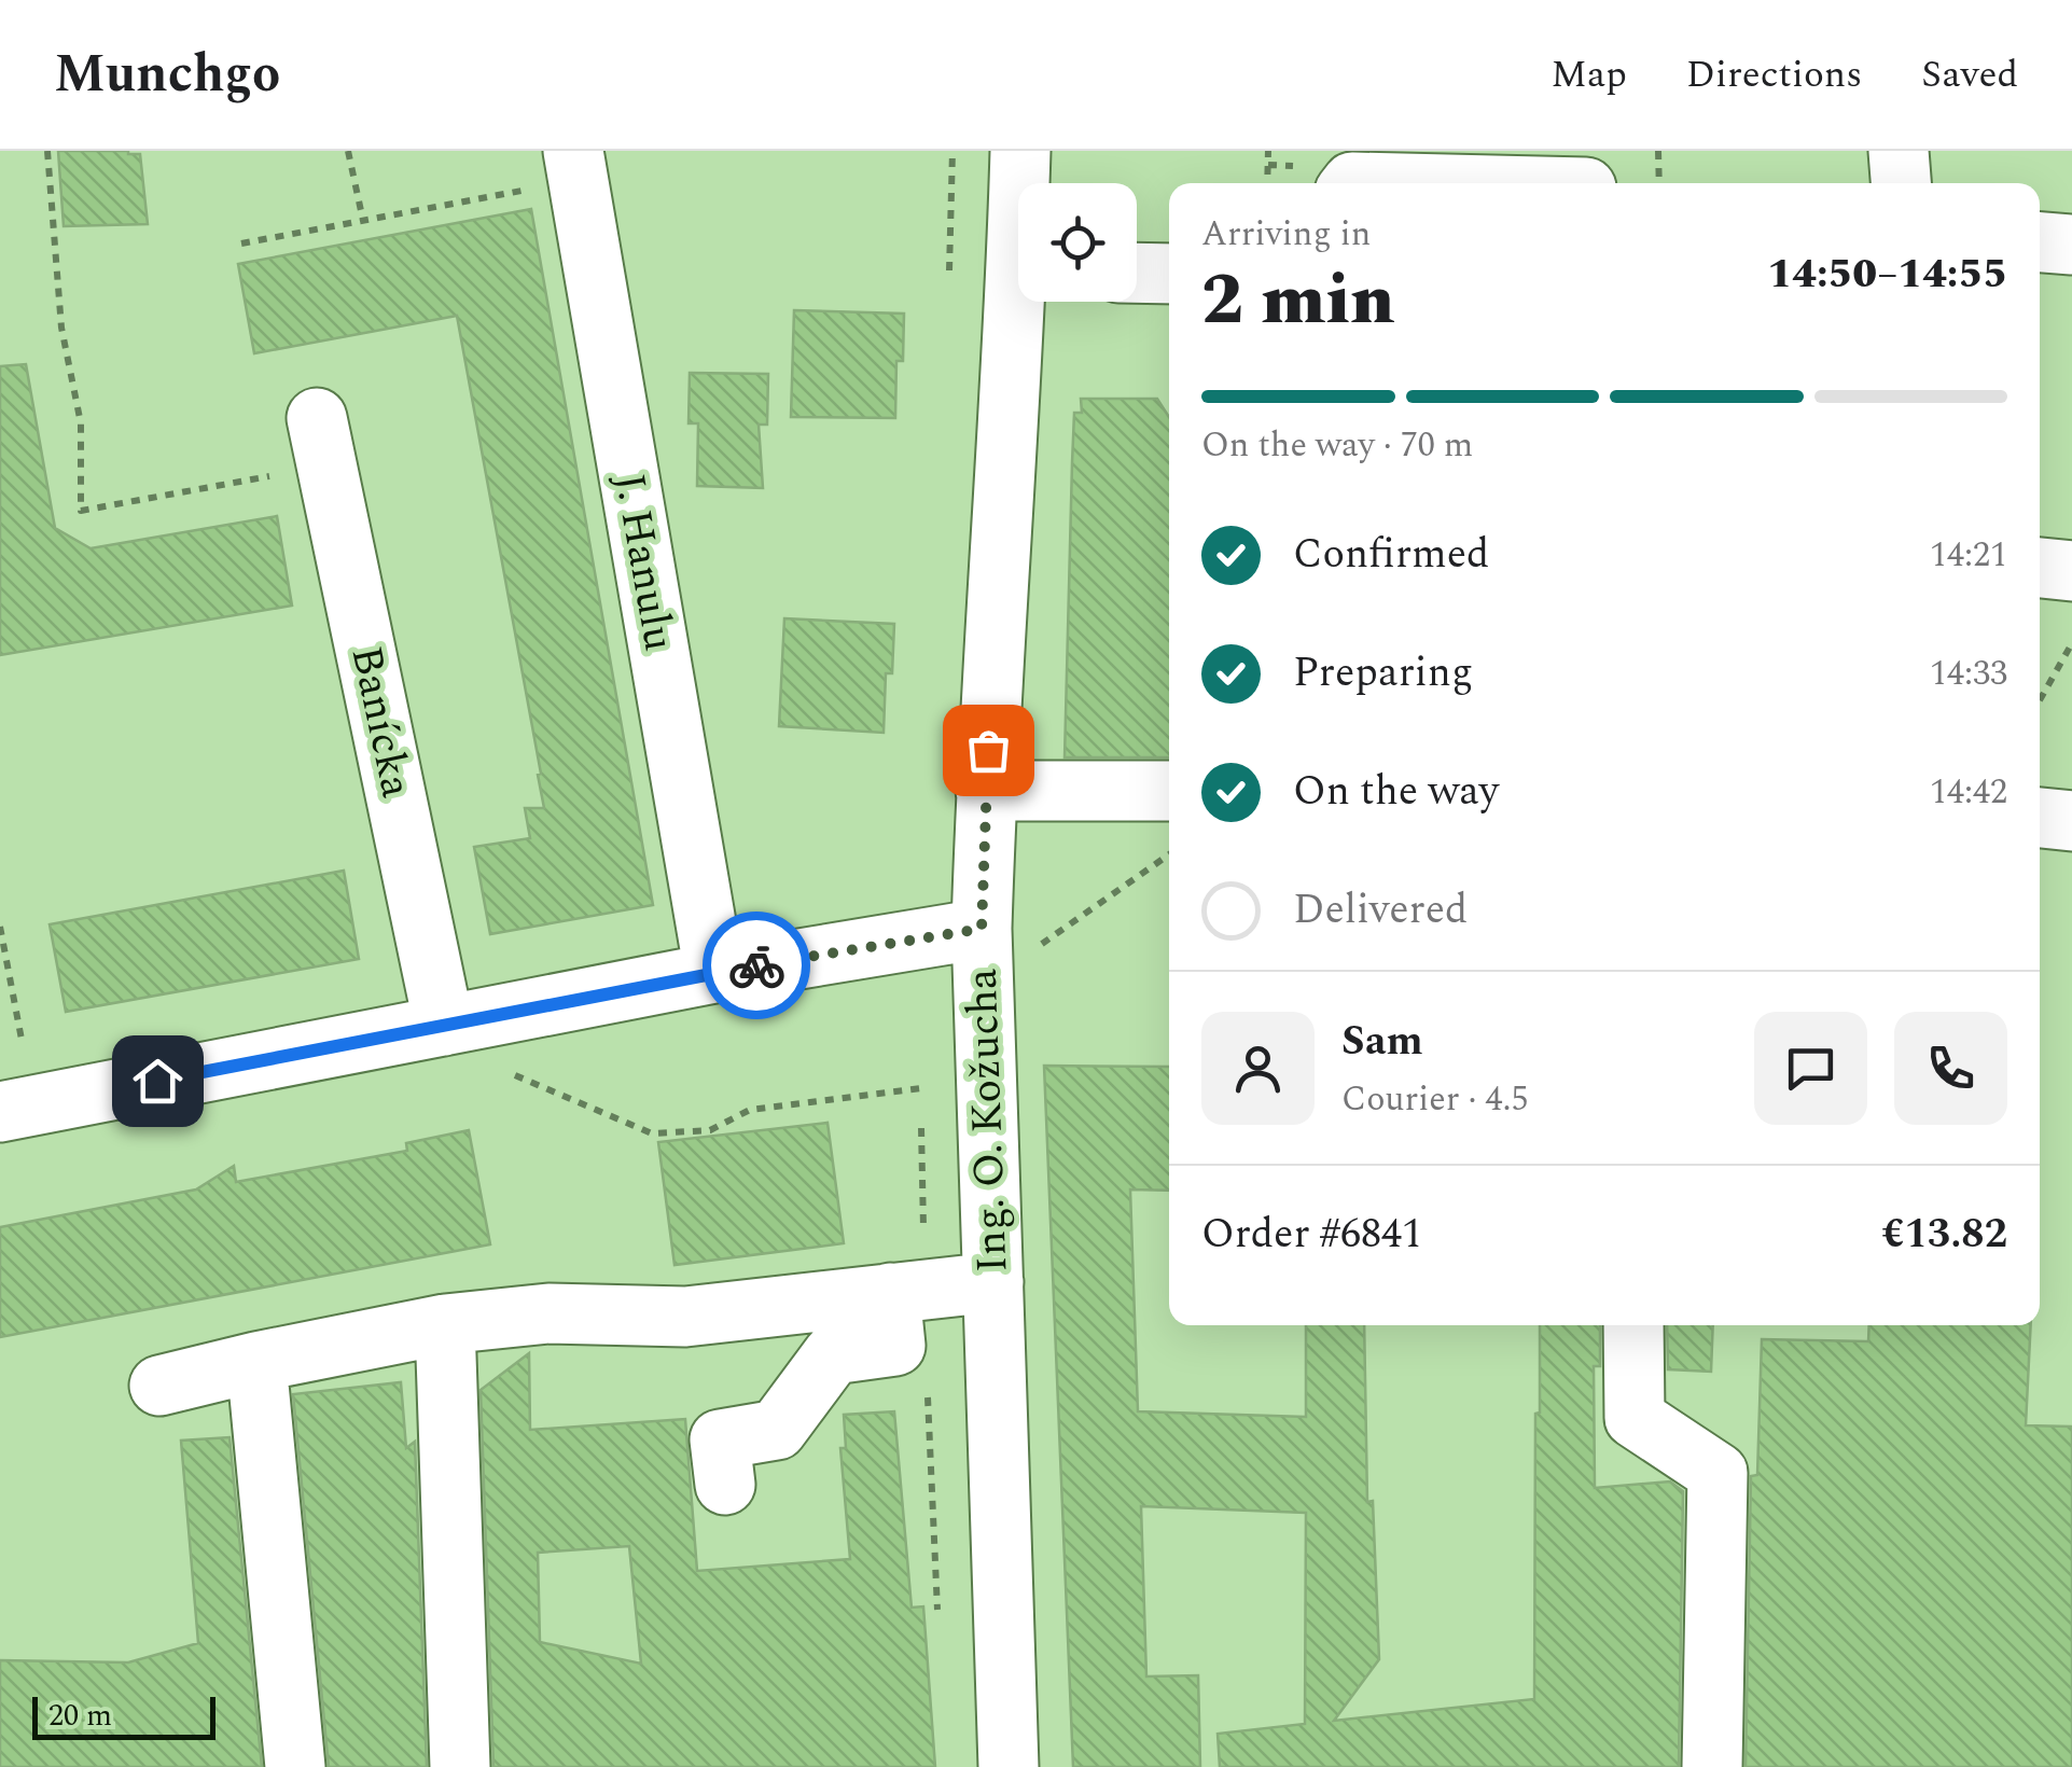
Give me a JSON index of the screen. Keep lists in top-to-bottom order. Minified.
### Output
{"streets":{"street":["J. Hanulu","Banícka","Ing. O. Kožucha"]},"scale_bar":"20 m","page":{"header":"Munchgo","nav":["Map","Directions","Saved"],"heading":["2 min","Arriving in","14:50–14:55"],"panel":["Sam","Courier · 4.5","Order #6841","€13.82"],"bar":"On the way · 70 m","list":[["Confirmed","14:21"],["Preparing","14:33"],["On the way","14:42"],"Delivered"],"scale":"20 m"}}
